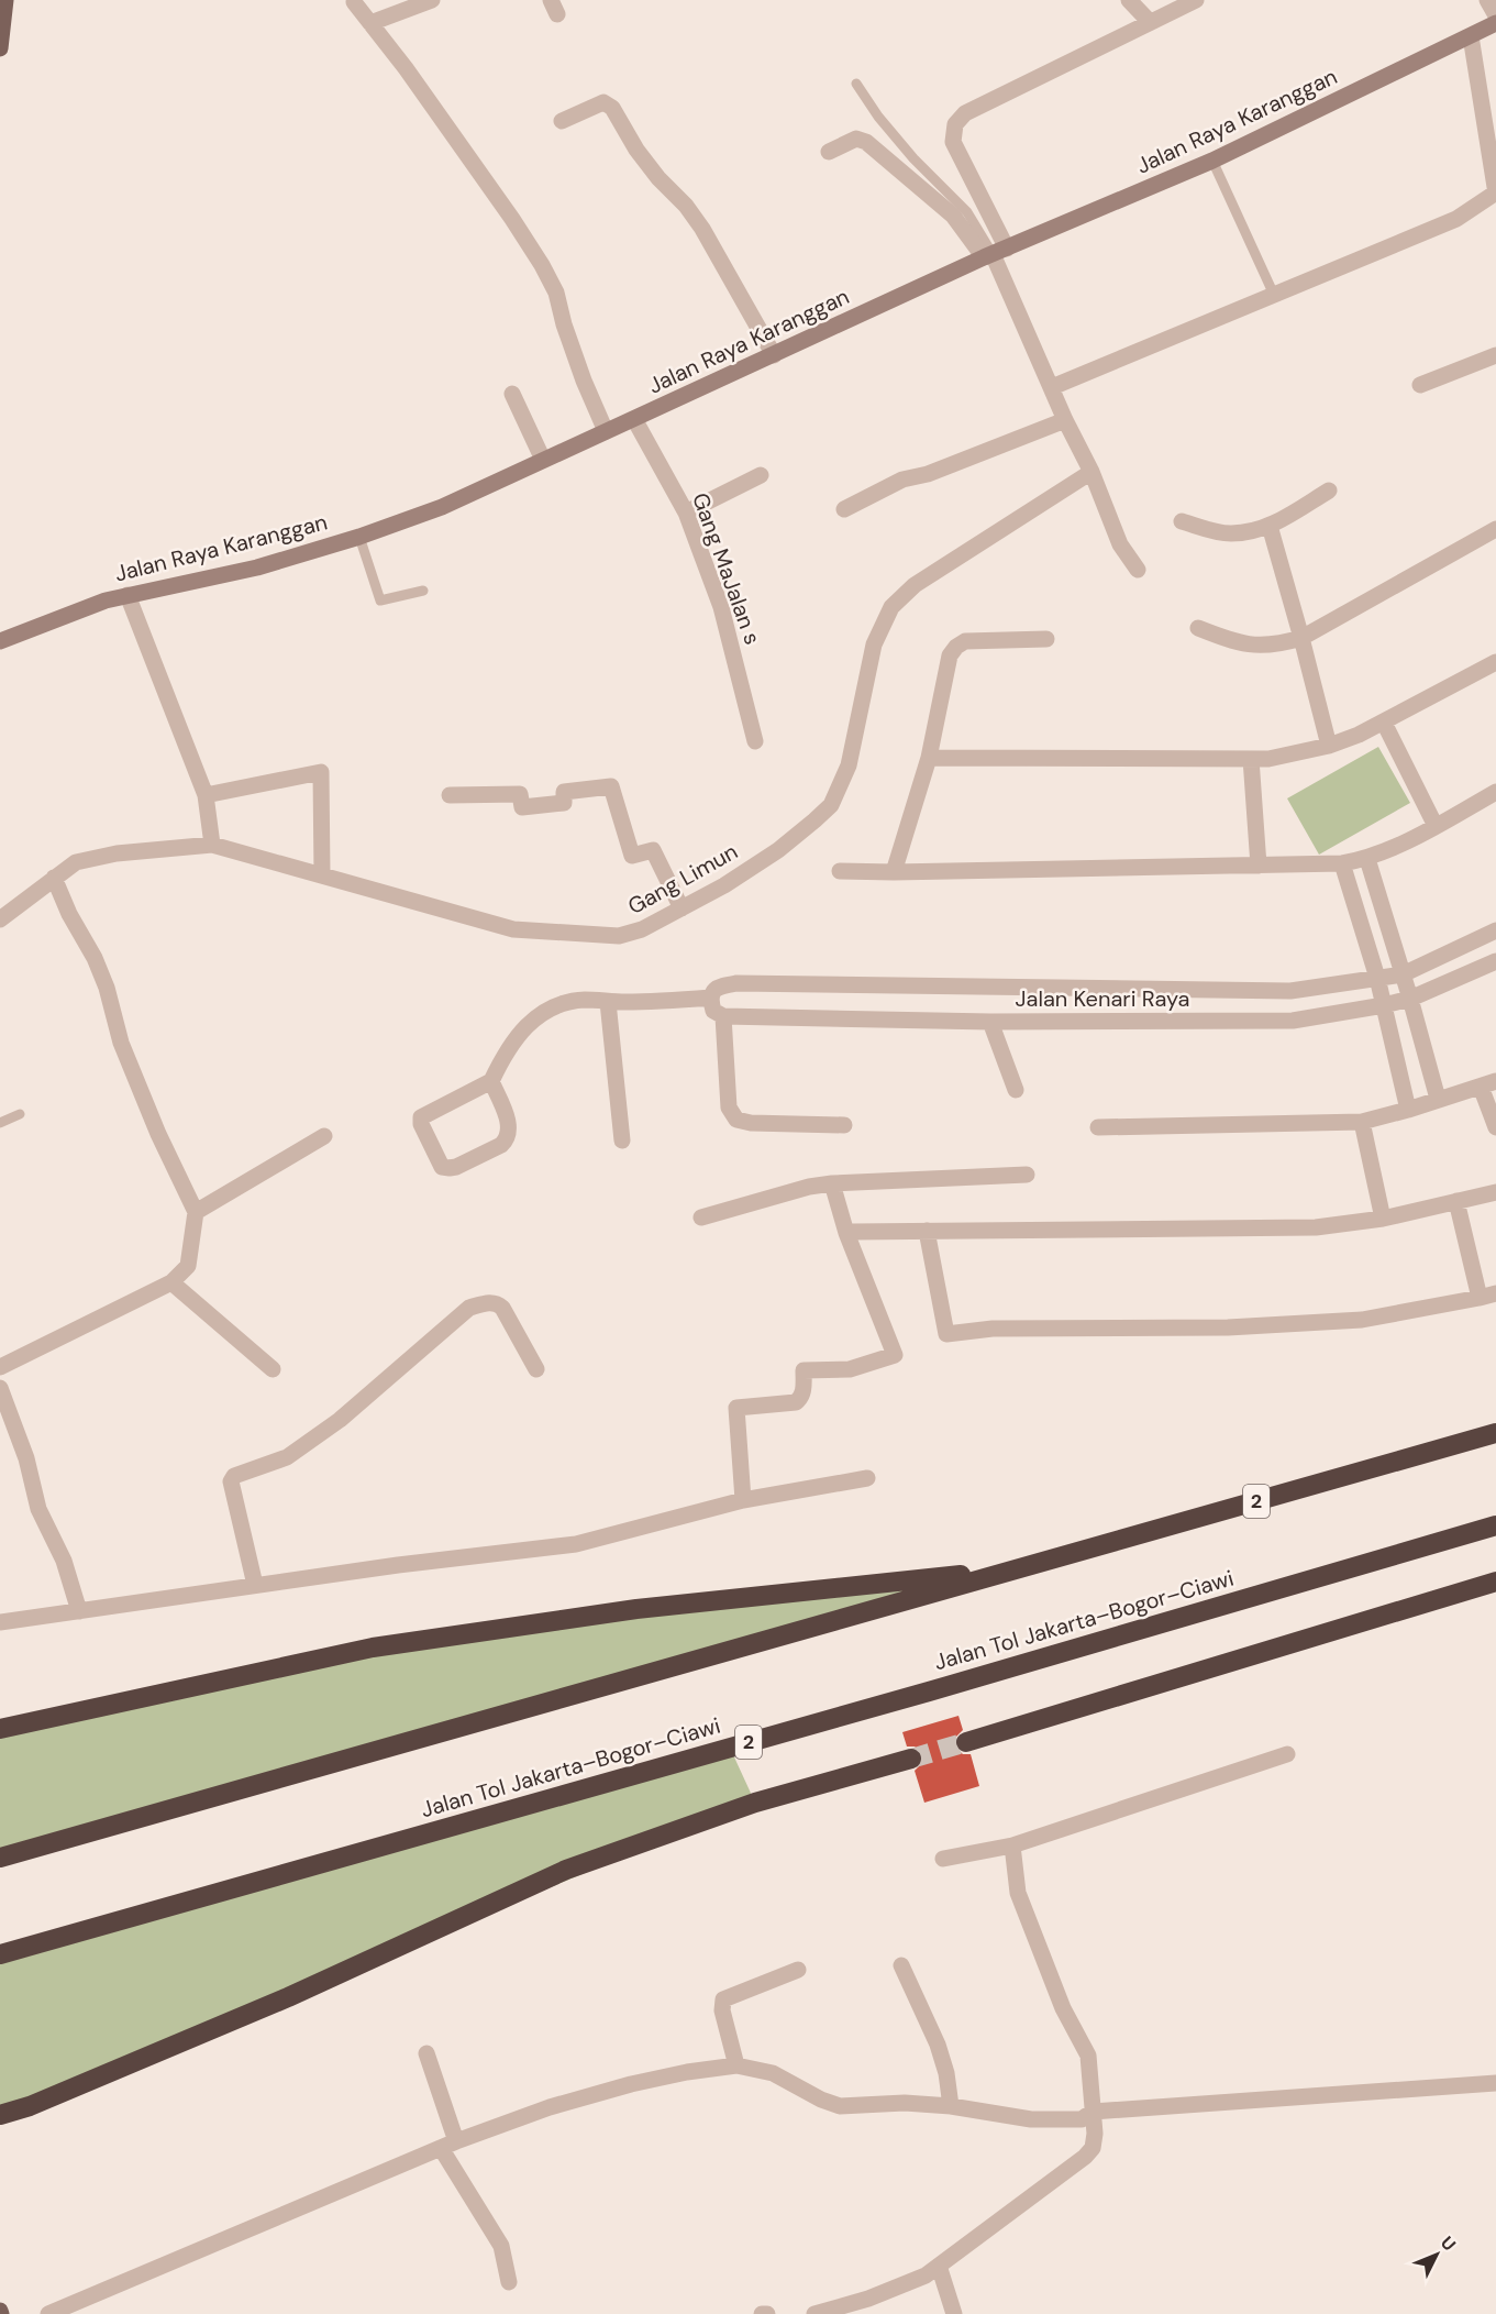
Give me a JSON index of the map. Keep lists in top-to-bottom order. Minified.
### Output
{"streets":{"highway":["2","Jalan Tol Jakarta–Bogor–Ciawi"],"street":["Jalan Raya Karanggan","Gang MaJalan s","Gang Limun","Jalan Kenari Raya"]},"crossings":[["Jalan Raya Karanggan","Gang MaJalan s"]],"north":"top right"}
